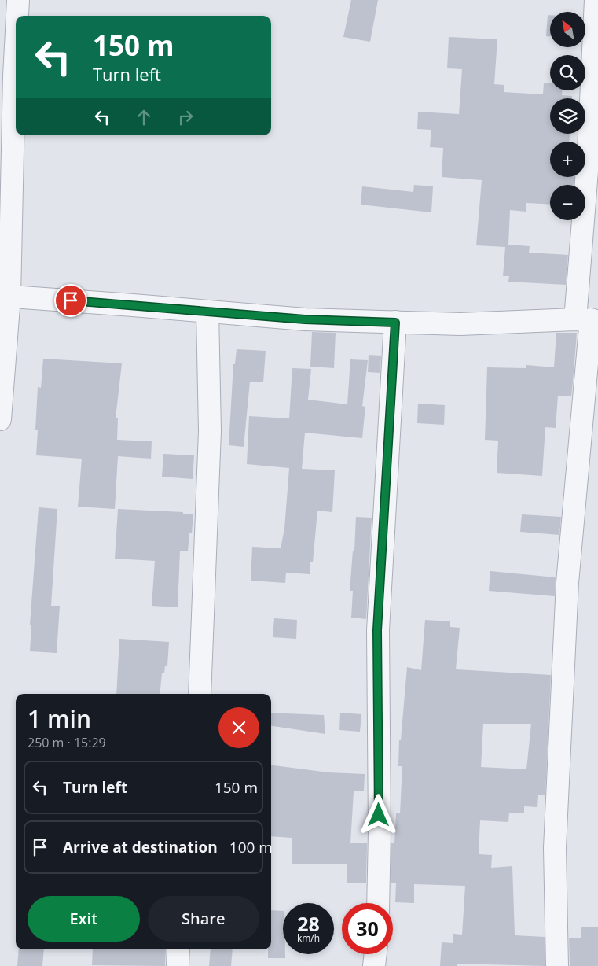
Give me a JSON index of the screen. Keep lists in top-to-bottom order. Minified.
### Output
{"north":"top left","page":{"map_buttons":["+","−"],"turn":["150 m","Turn left"],"heading":["1 min","250 m · 15:29"],"list":[{"name":"Turn left","value":"150 m"},{"name":"Arrive at destination","value":"100 m"}],"buttons":["Exit","Share"],"speed":"28 km/h","limit":"30"}}
